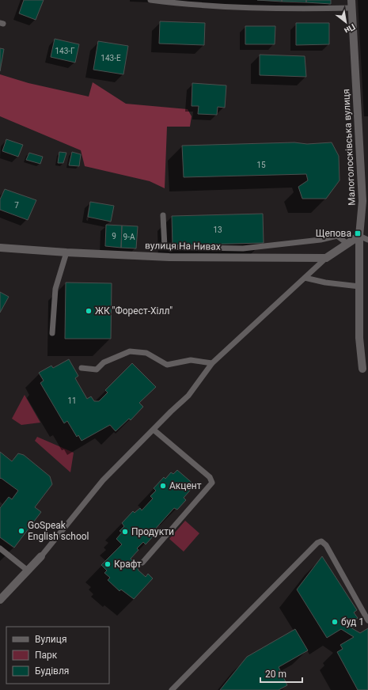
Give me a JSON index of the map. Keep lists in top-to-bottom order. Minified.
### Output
{"streets":{"street":["Малоголосківська вулиця","вулиця На Нивах"]},"places":{"transit":["Щепова"],"other":["ЖК \"Форест-Хілл\"","Акцент","GoSpeak English school","Продукти","Крафт","буд 1"]},"house_numbers":["143-Г","143-Е","15","7","13","9","9-А","11"],"legend":["Вулиця","Парк","Будівля"],"scale_bar":"20 m","north":"bottom right"}
